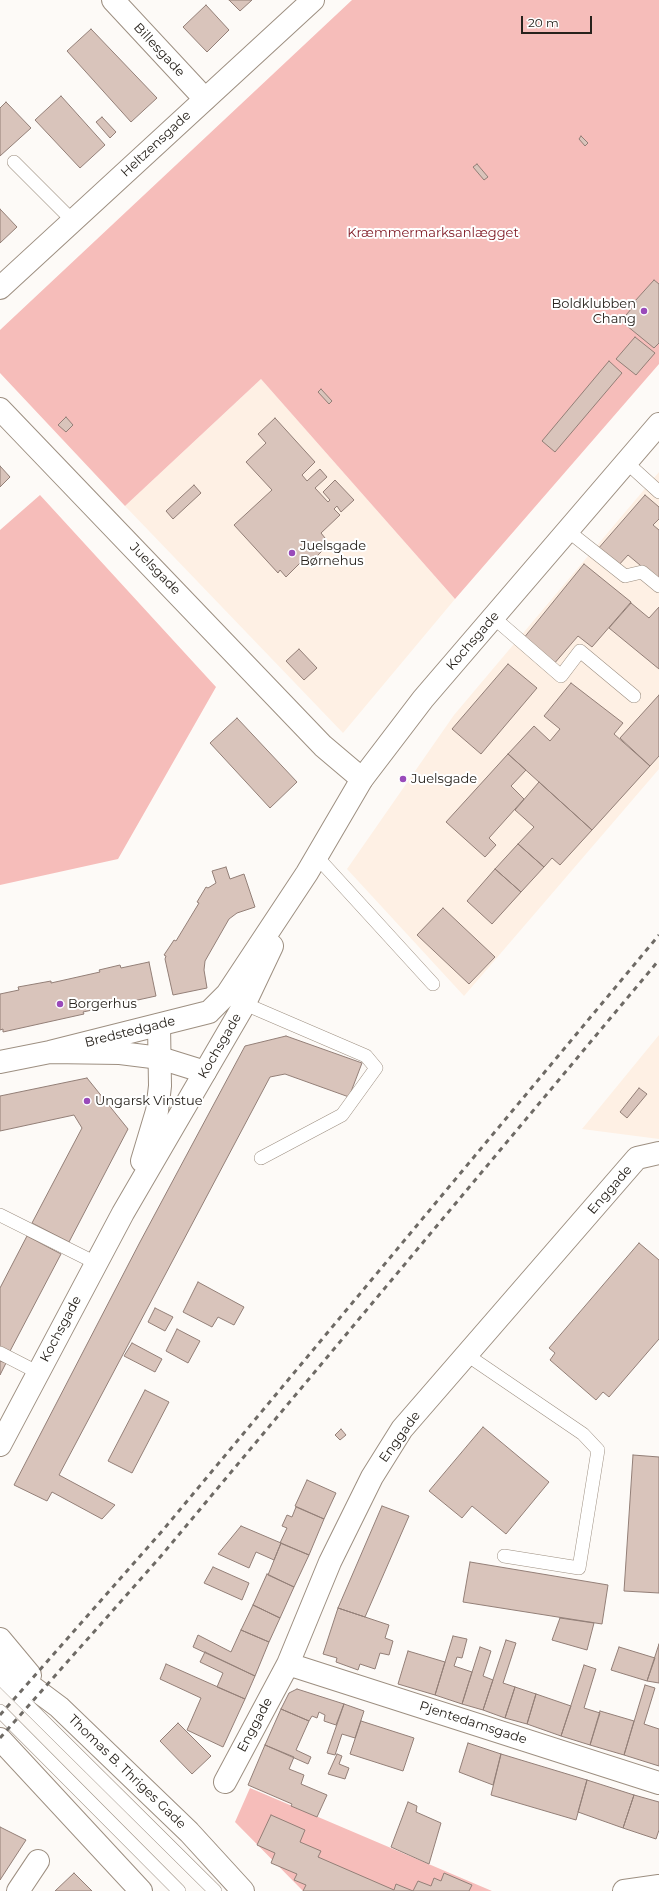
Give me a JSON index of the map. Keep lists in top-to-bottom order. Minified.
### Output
{"streets":{"street":["Billesgade","Heltzensgade","Juelsgade","Kochsgade","Bredstedgade","Enggade","Pjentedamsgade","Thomas B. Thriges Gade"]},"crossings":[["Billesgade","Heltzensgade"],["Juelsgade","Kochsgade"],["Kochsgade","Bredstedgade"],["Enggade","Pjentedamsgade"]],"parks":["Kræmmermarksanlægget"],"places":["Boldklubben Chang","Juelsgade Børnehus","Juelsgade","Borgerhus","Ungarsk Vinstue"],"scale_bar":"20 m"}
